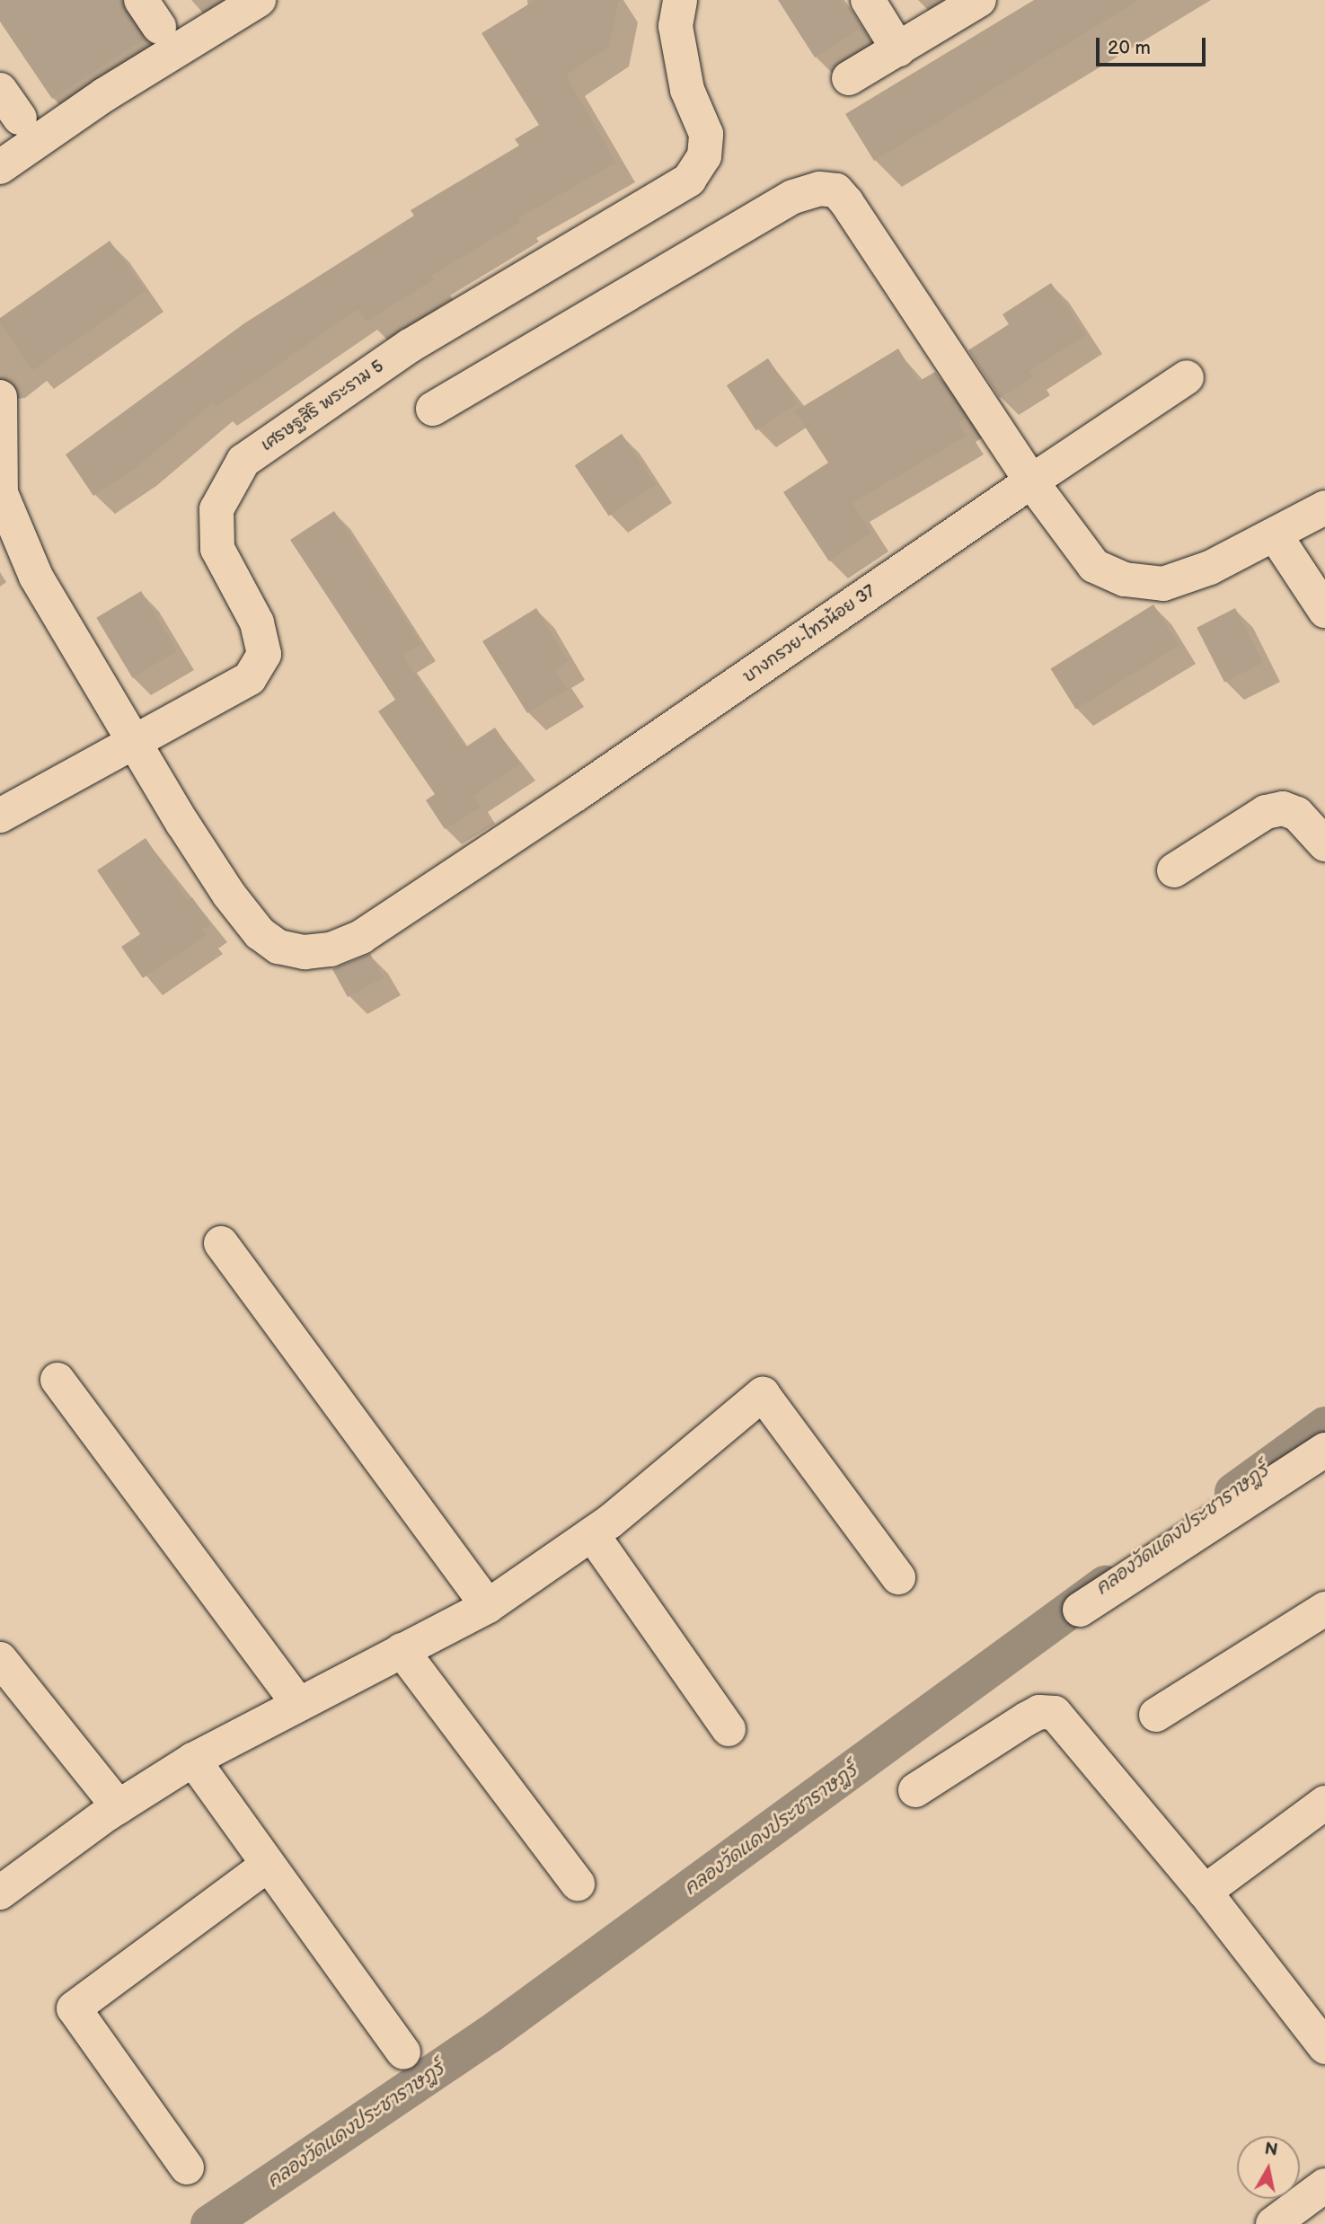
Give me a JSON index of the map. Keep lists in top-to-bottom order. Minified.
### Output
{"streets":{"street":["เศรษฐสิริ พระราม 5","บางกรวย-ไทรน้อย 37"]},"crossings":[["เศรษฐสิริ พระราม 5","บางกรวย-ไทรน้อย 37"]],"water":["คลองวัดแดงประชาราษฎร์"],"scale_bar":"20 m","north":"top"}
